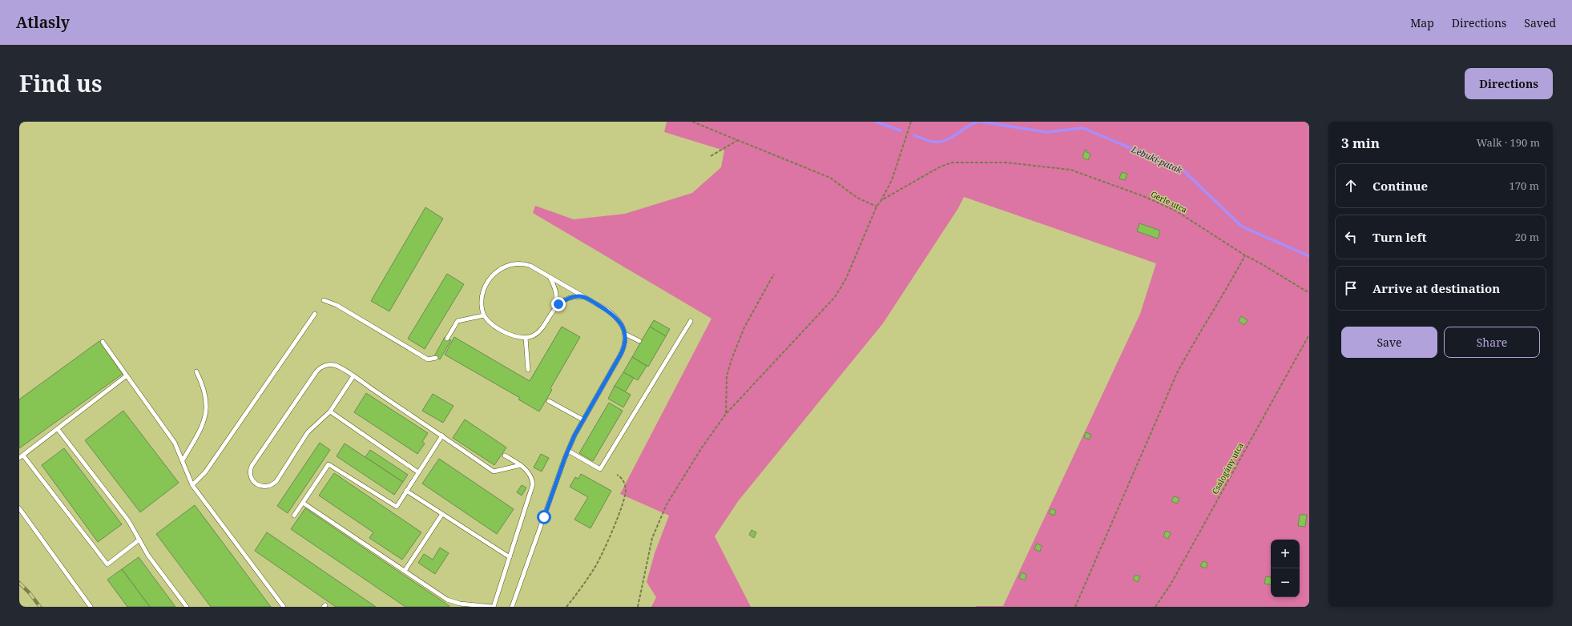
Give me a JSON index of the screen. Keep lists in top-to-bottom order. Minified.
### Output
{"streets":{"path":["Gerle utca","Csalogány utca"]},"water":["Lebuki-patak"],"page":{"header":"Atlasly","nav":["Map","Directions","Saved"],"title":"Find us","buttons":["Directions",["Save","Share"]],"heading":["3 min","Walk · 190 m"],"list":[["Continue","170 m"],["Turn left","20 m"],"Arrive at destination"],"map_buttons":["+","−"]}}
